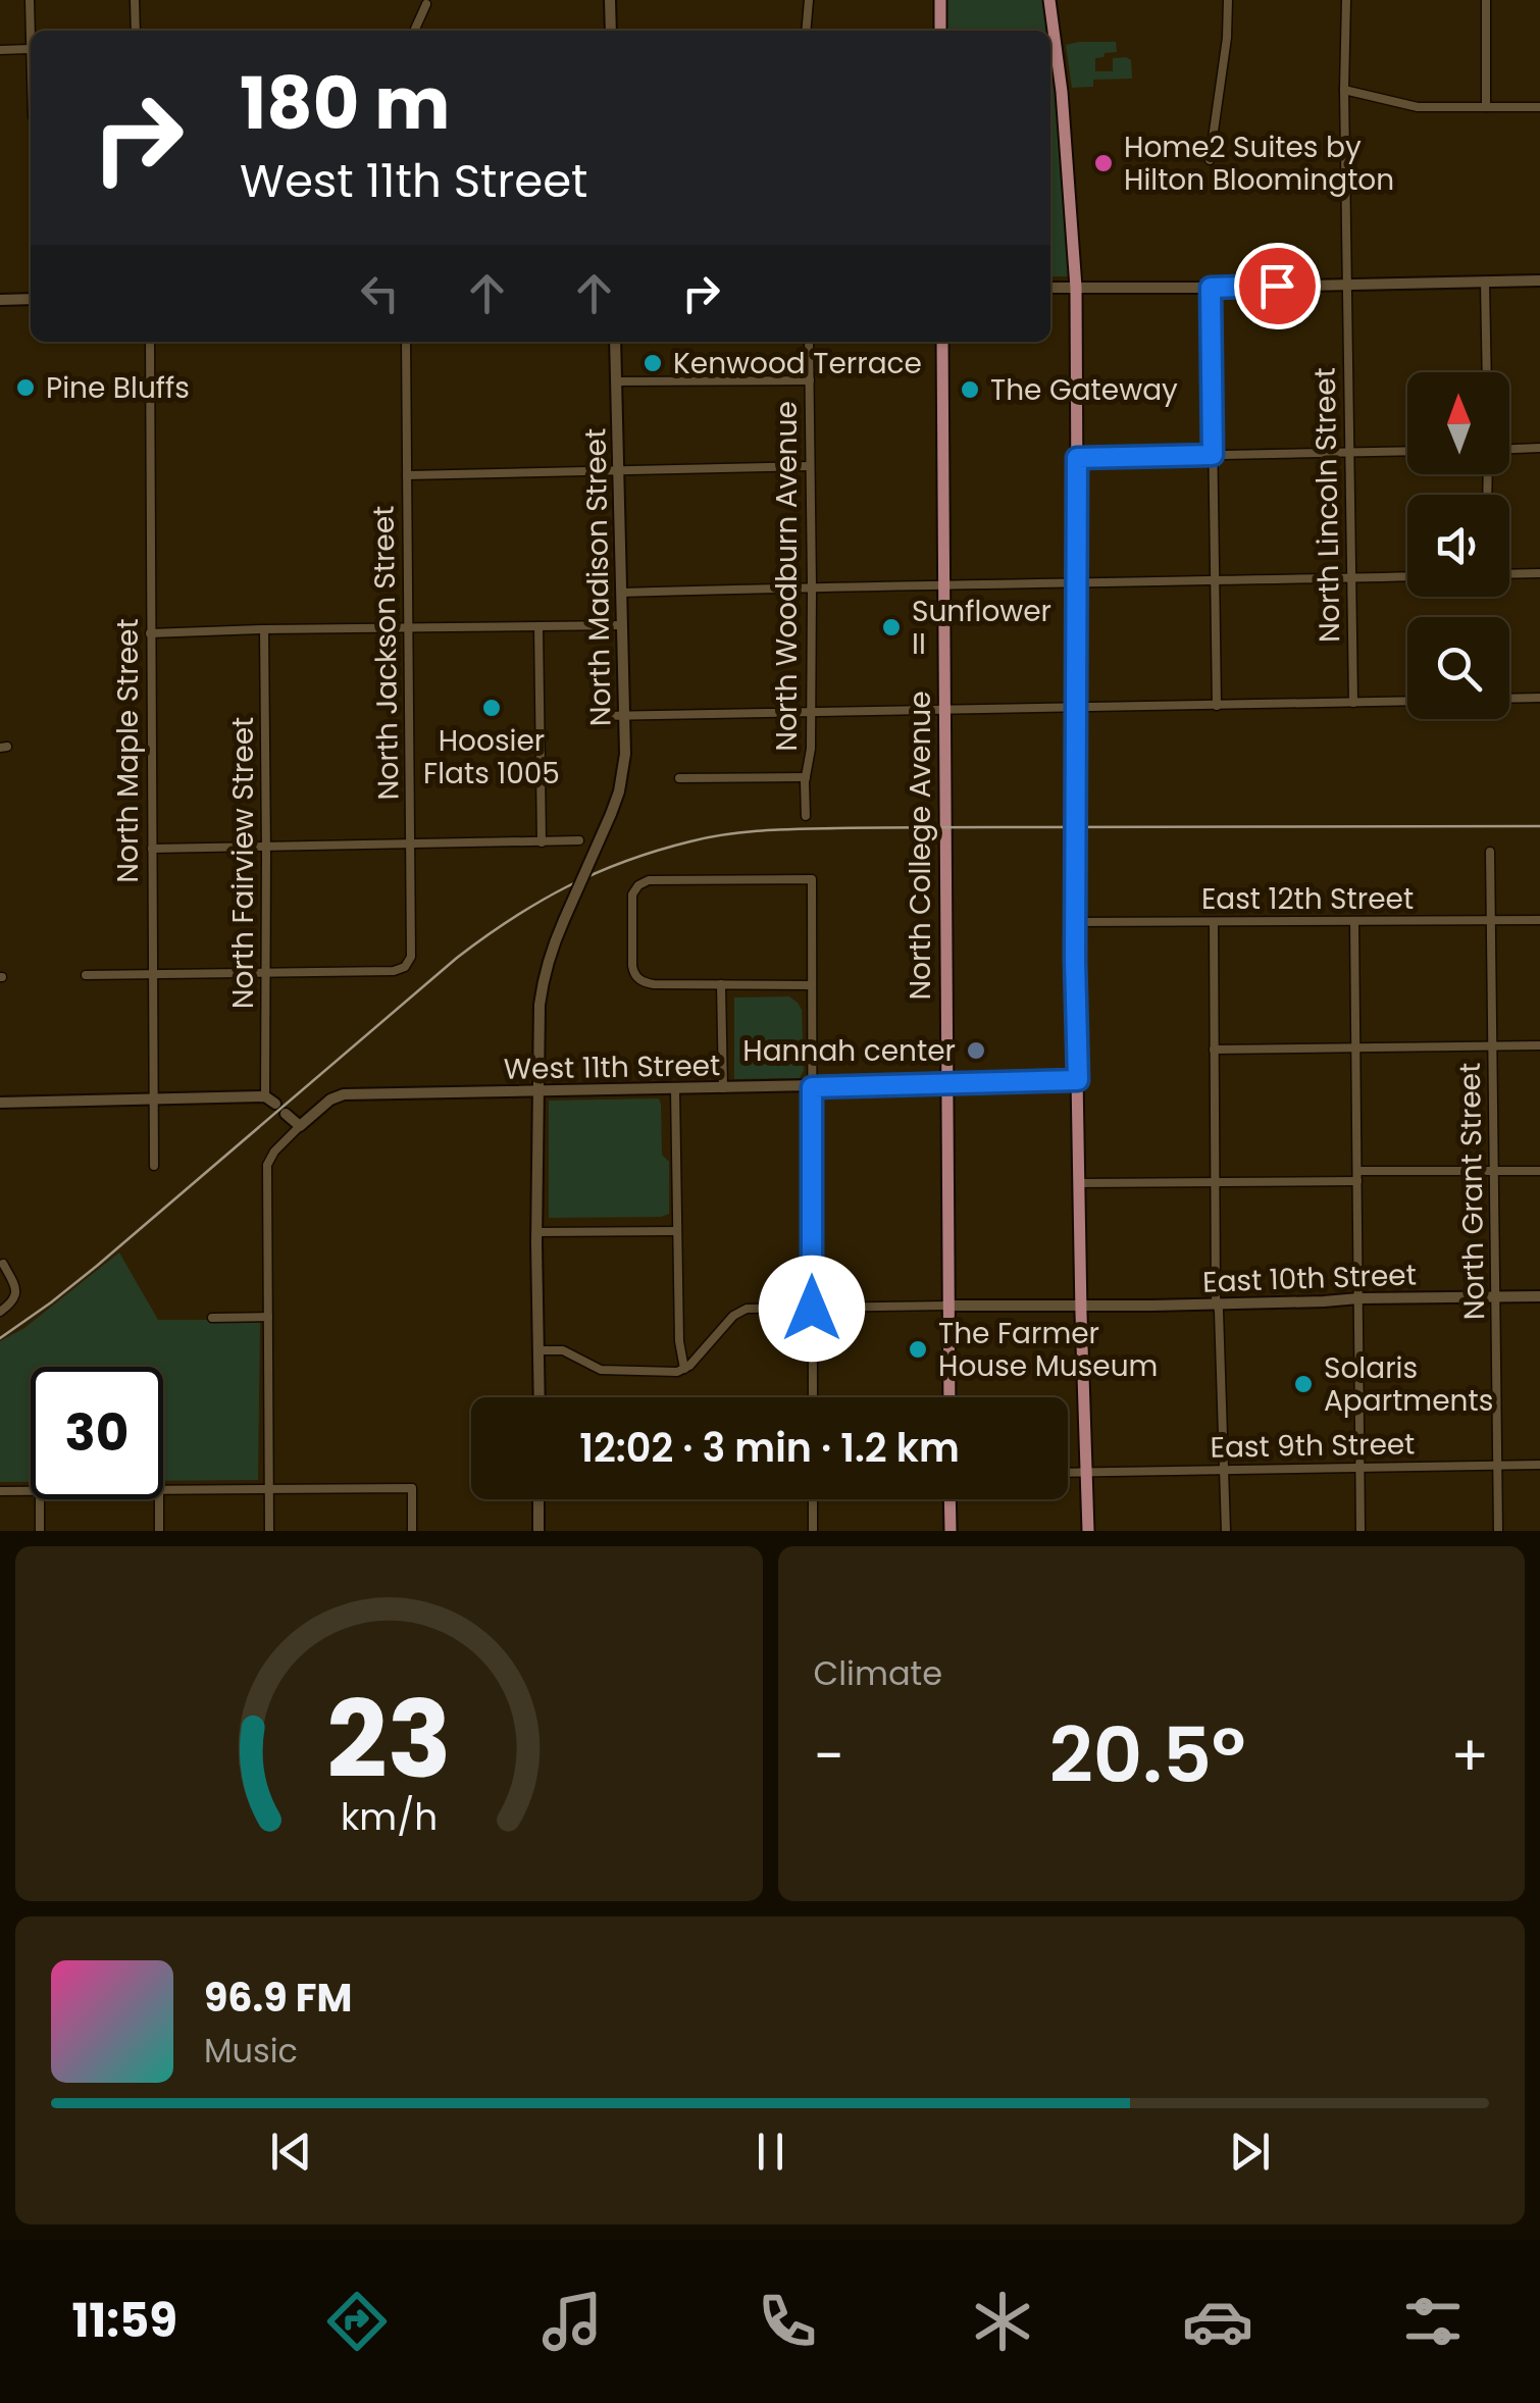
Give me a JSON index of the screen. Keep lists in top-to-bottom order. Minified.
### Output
{"streets":{"main road":["North College Avenue"],"street":["North Lincoln Street","North Woodburn Avenue","North Madison Street","North Jackson Street","North Maple Street","North Fairview Street","East 12th Street","West 11th Street","North Grant Street","East 10th Street","East 9th Street"]},"crossings":[["North Madison Street","West 11th Street"],["North Jackson Street","North Fairview Street"],["North College Avenue","West 11th Street"],["North College Avenue","East 10th Street"],["East 12th Street","North Grant Street"],["North Grant Street","East 10th Street"],["North Grant Street","East 9th Street"]],"places":["Home2 Suites by Hilton Bloomington","Kenwood Terrace","Pine Bluffs","The Gateway","Sunflower II","Hoosier Flats 1005","Hannah center","The Farmer House Museum","Solaris Apartments"],"north":"top","page":{"turn":["180 m","West 11th Street"],"limit":"30","trip":"12:02 · 3 min · 1.2 km","tile":"Climate","heat":["−","20.5°","+"],"song":["96.9 FM","Music"],"tabs":"11:59","gauge":["23","km/h"]}}
